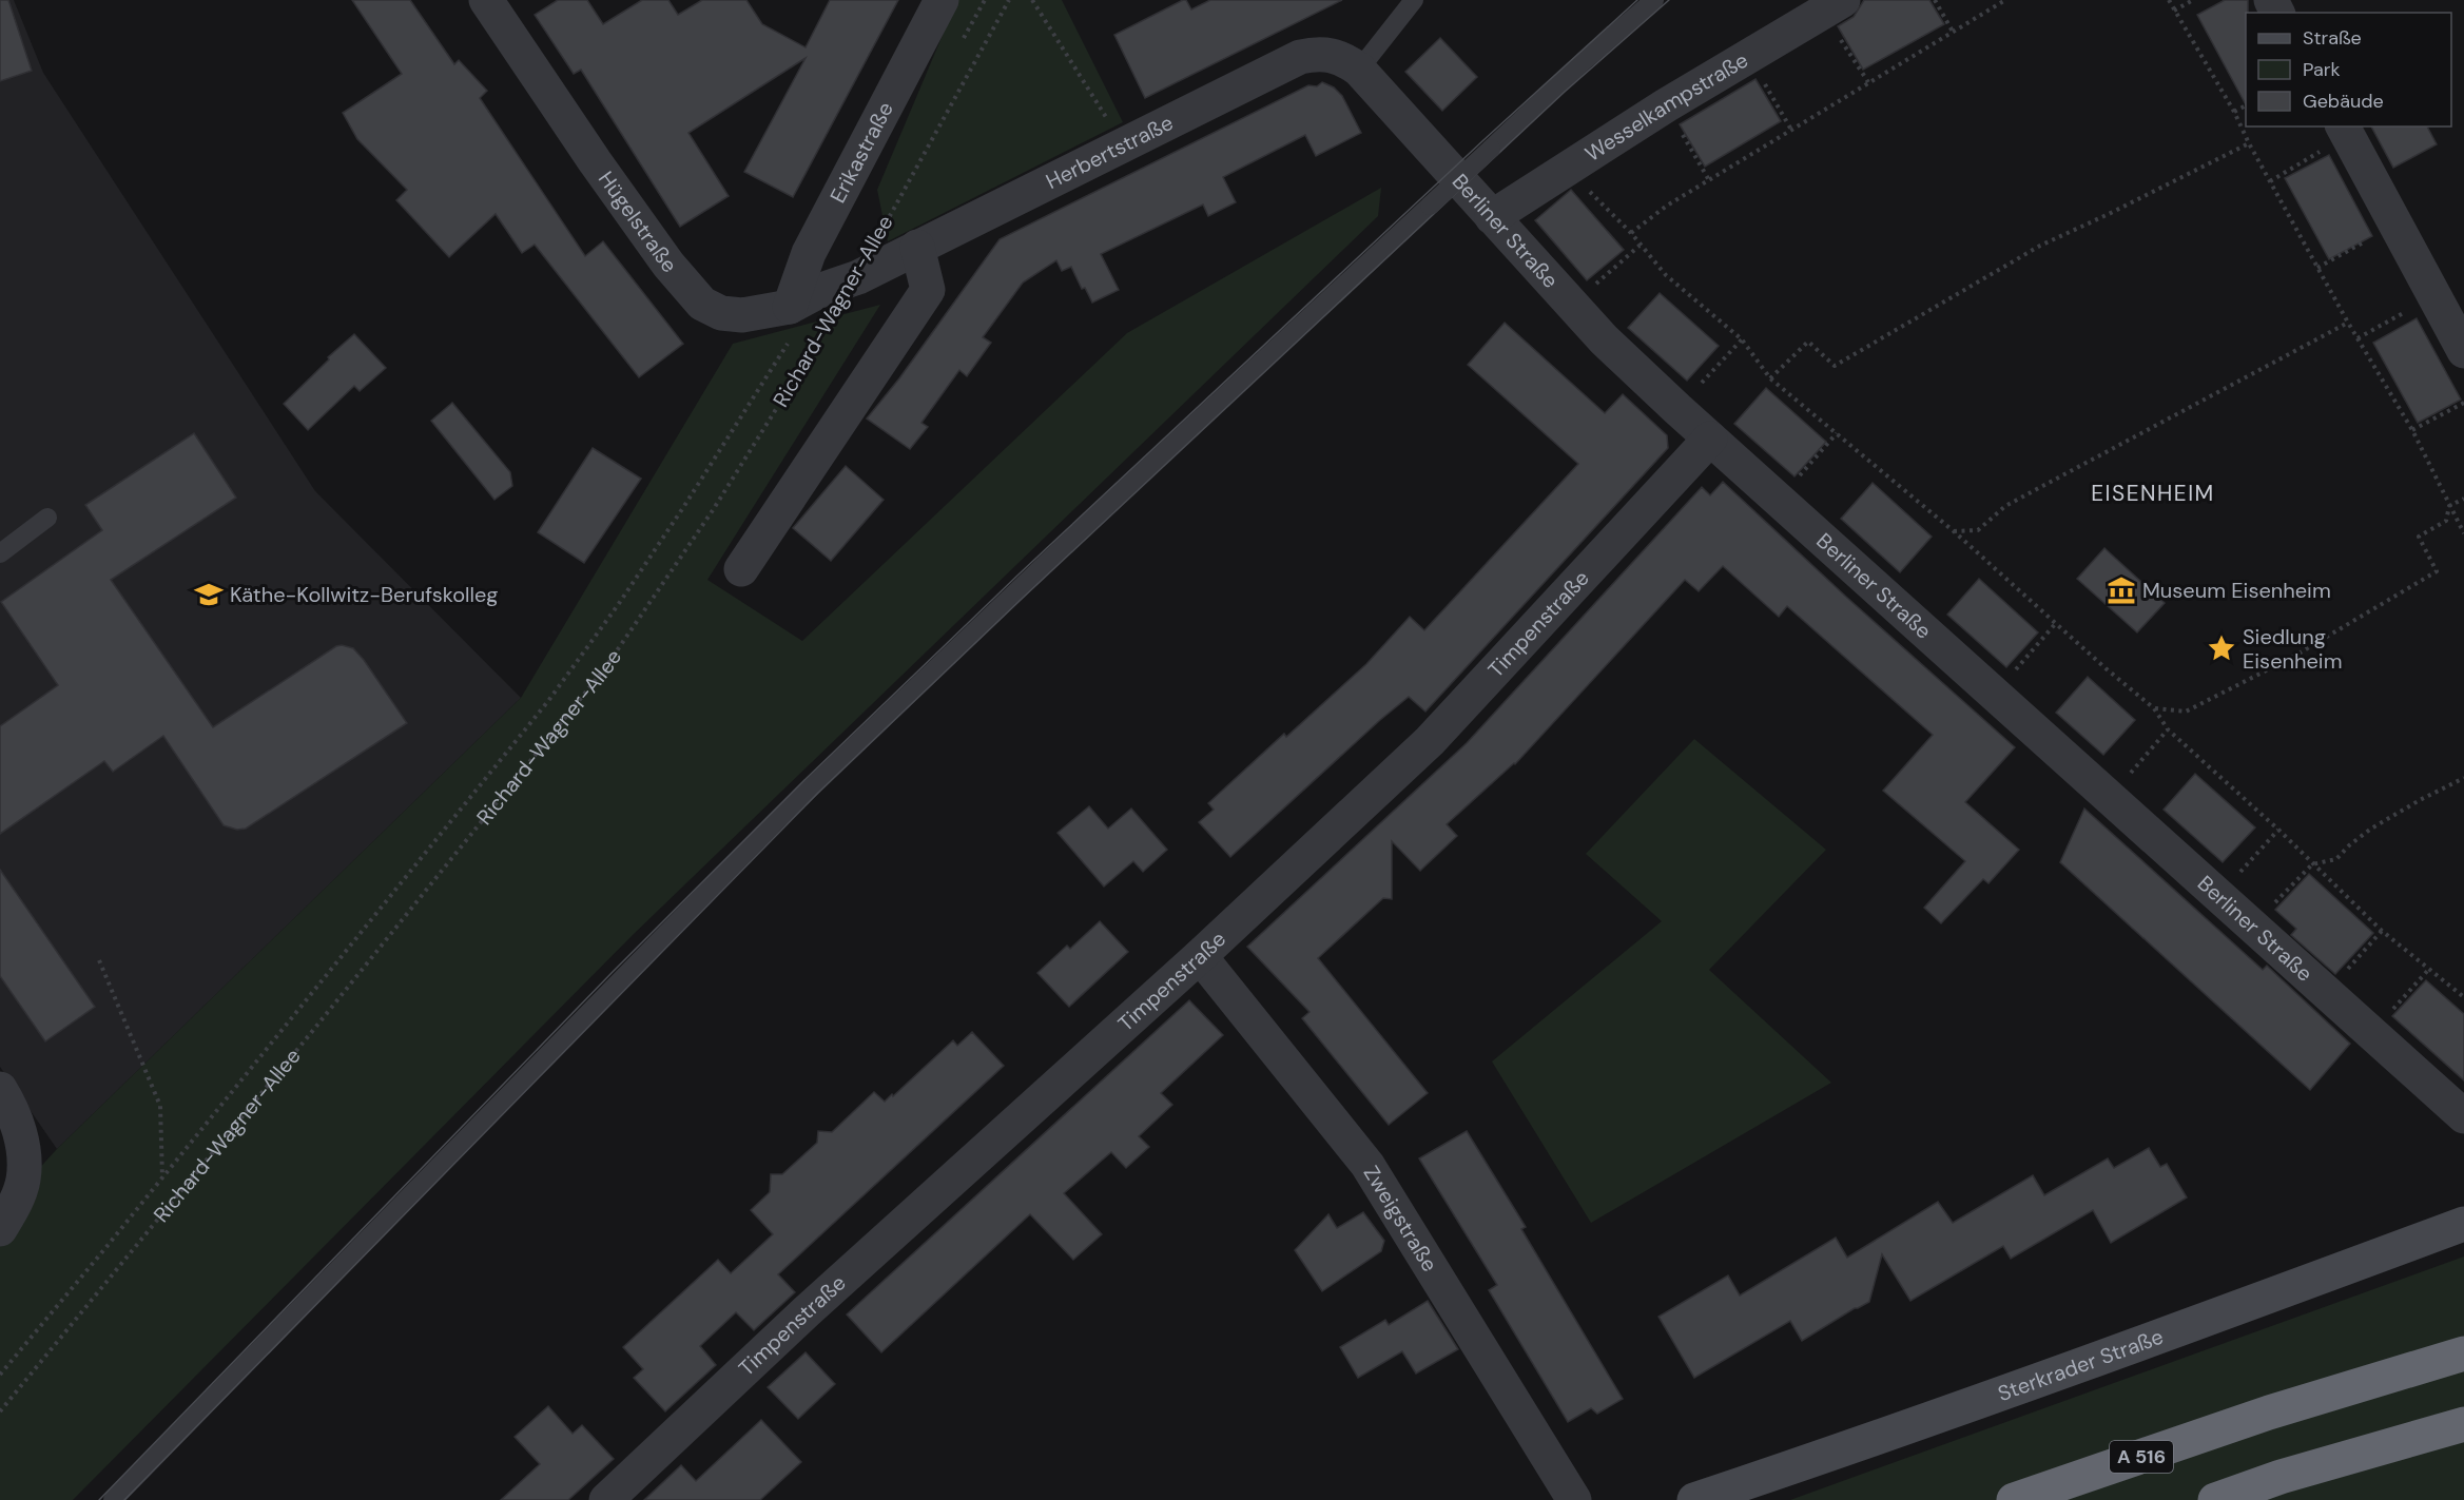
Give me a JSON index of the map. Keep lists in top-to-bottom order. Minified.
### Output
{"streets":{"highway":["A 516"],"street":["Wesselkampstraße","Erikastraße","Herbertstraße","Hügelstraße","Berliner Straße","Timpenstraße","Zweigstraße","Sterkrader Straße"],"path":["Richard-Wagner-Allee"]},"crossings":[["Wesselkampstraße","Berliner Straße"],["Erikastraße","Hügelstraße"],["Herbertstraße","Hügelstraße"],["Herbertstraße","Berliner Straße"],["Herbertstraße","Richard-Wagner-Allee"],["Hügelstraße","Richard-Wagner-Allee"],["Berliner Straße","Timpenstraße"],["Timpenstraße","Zweigstraße"]],"districts":["EISENHEIM"],"places":{"museum":["Museum Eisenheim"],"school or university":["Käthe-Kollwitz-Berufskolleg"],"place":["Siedlung Eisenheim"]},"legend":["Straße","Park","Gebäude"]}
